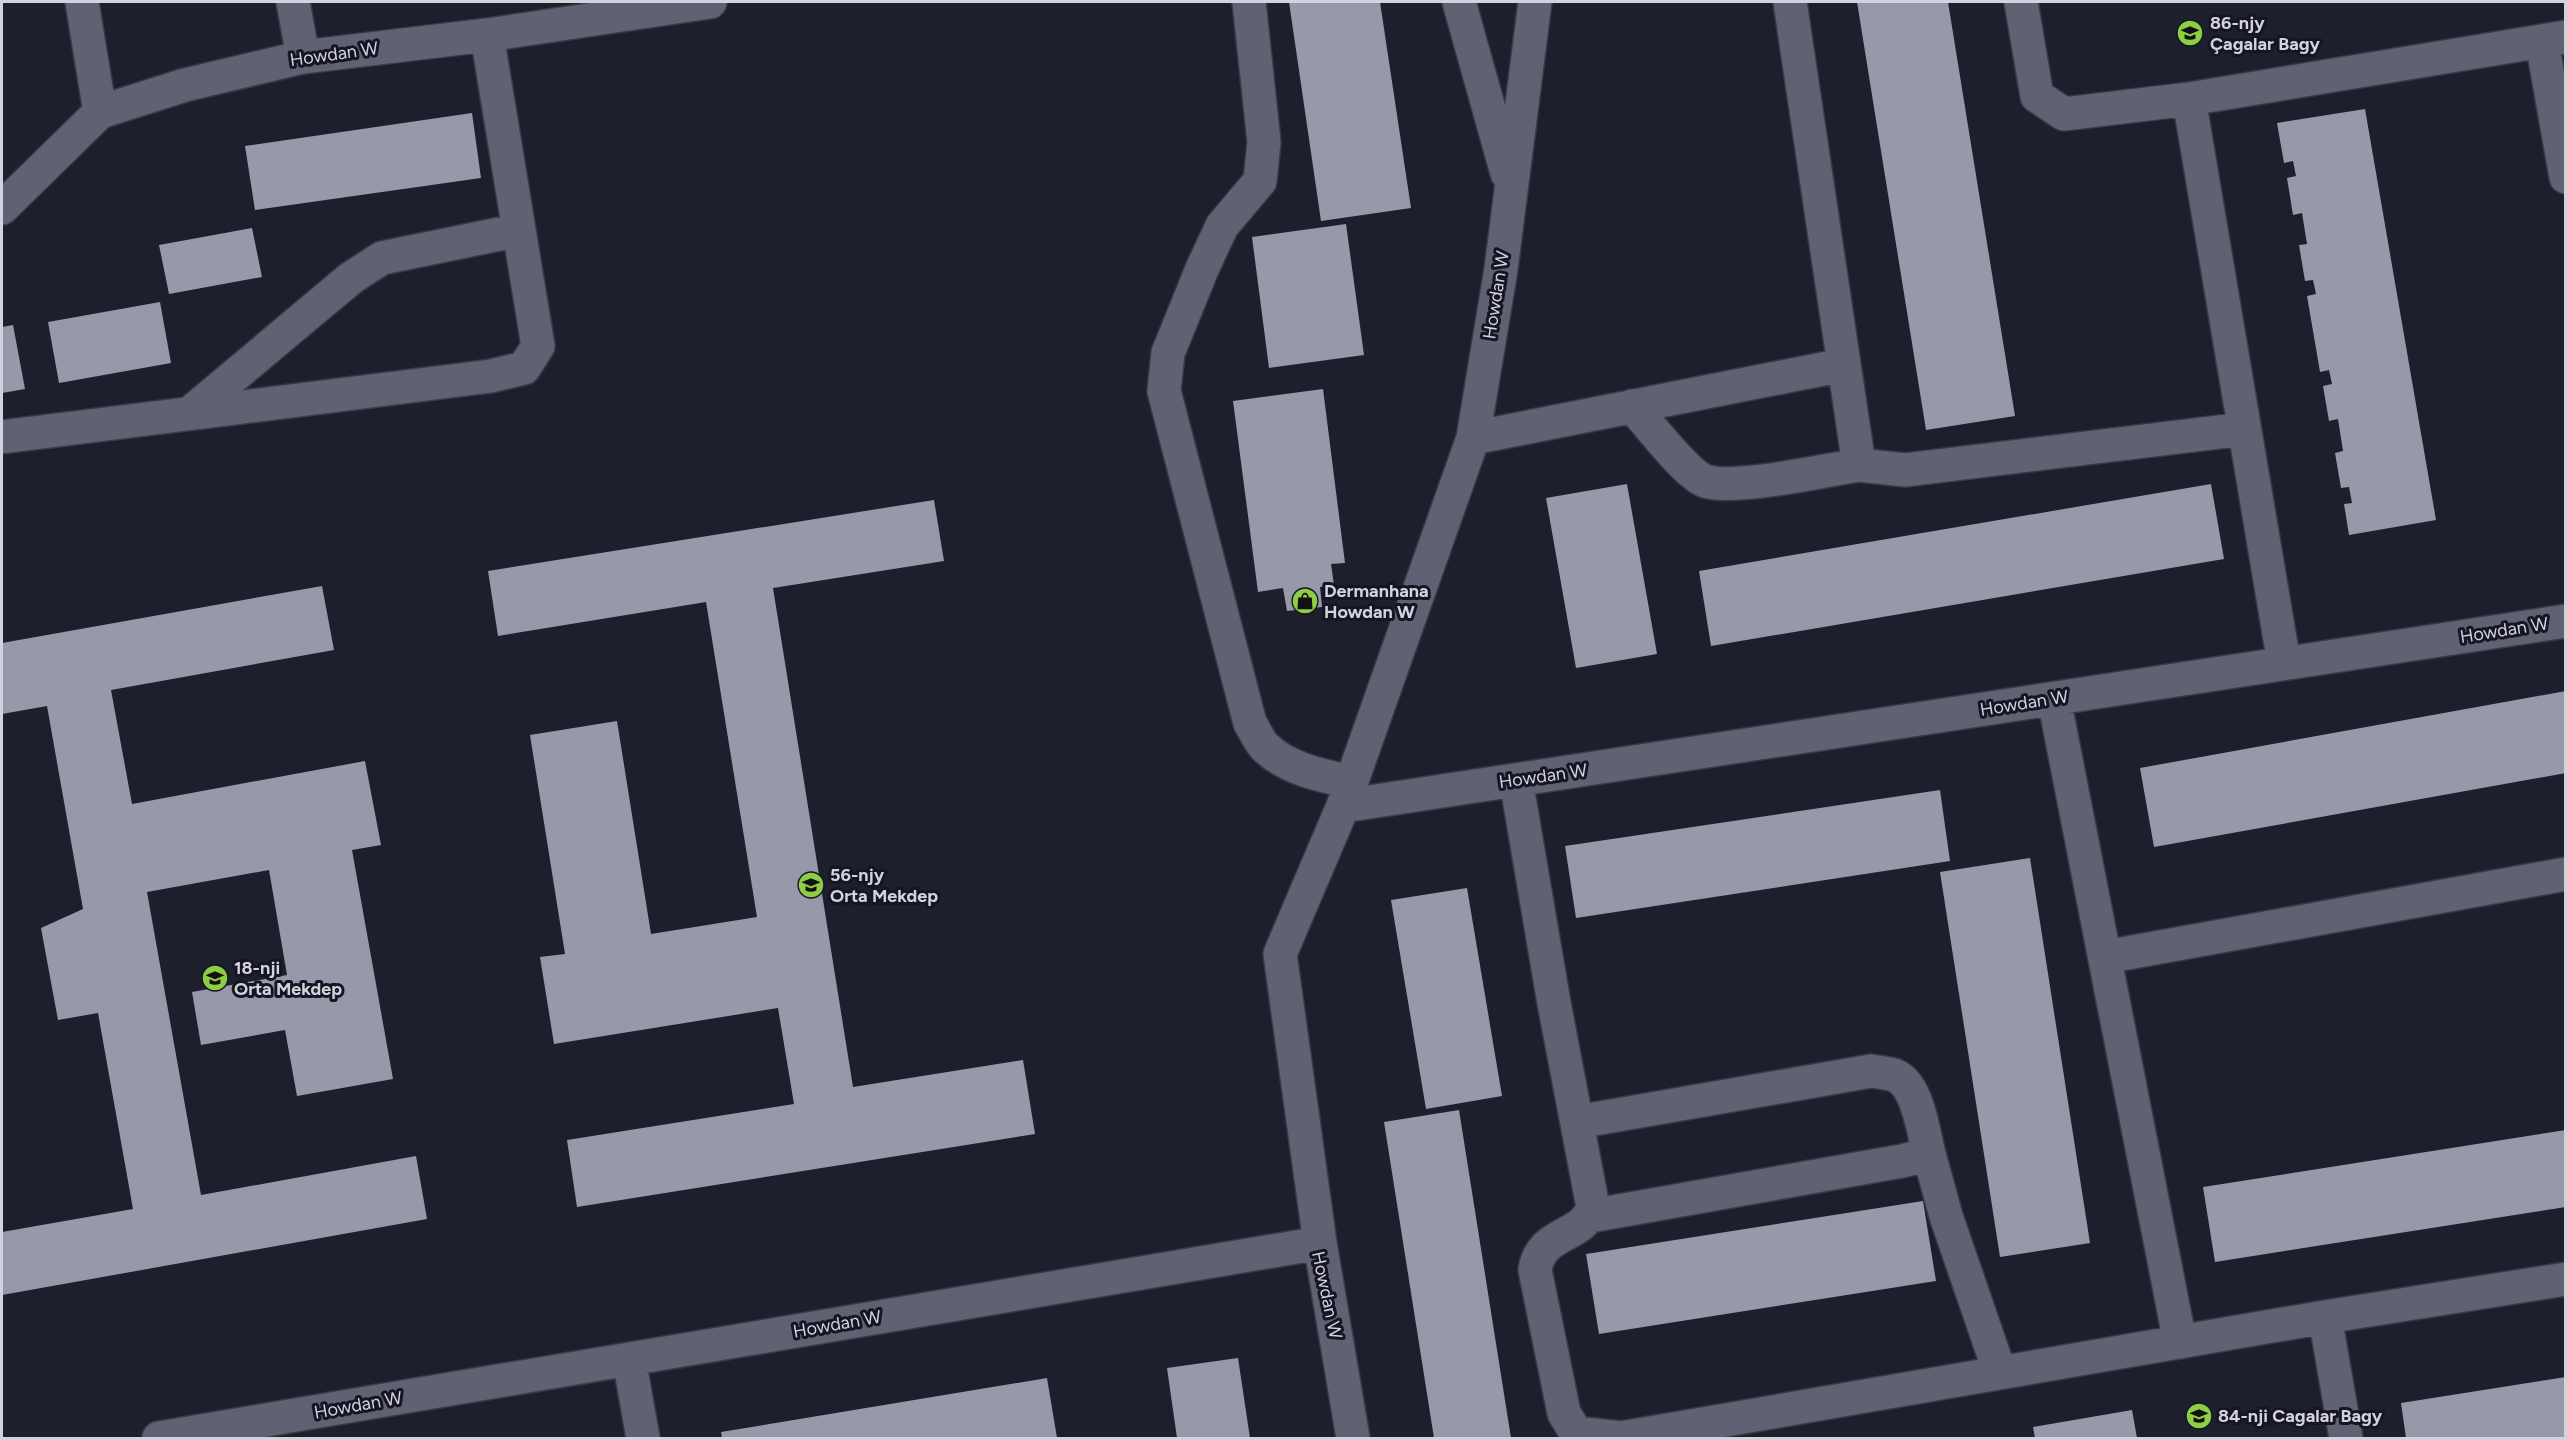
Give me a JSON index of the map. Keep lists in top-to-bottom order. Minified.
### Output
{"streets":{"street":["Howdan W"]},"places":{"school or university":["86-njy Çagalar Bagy","56-njy Orta Mekdep","18-nji Orta Mekdep","84-nji Cagalar Bagy"],"shop":["Dermanhana Howdan W"]}}
